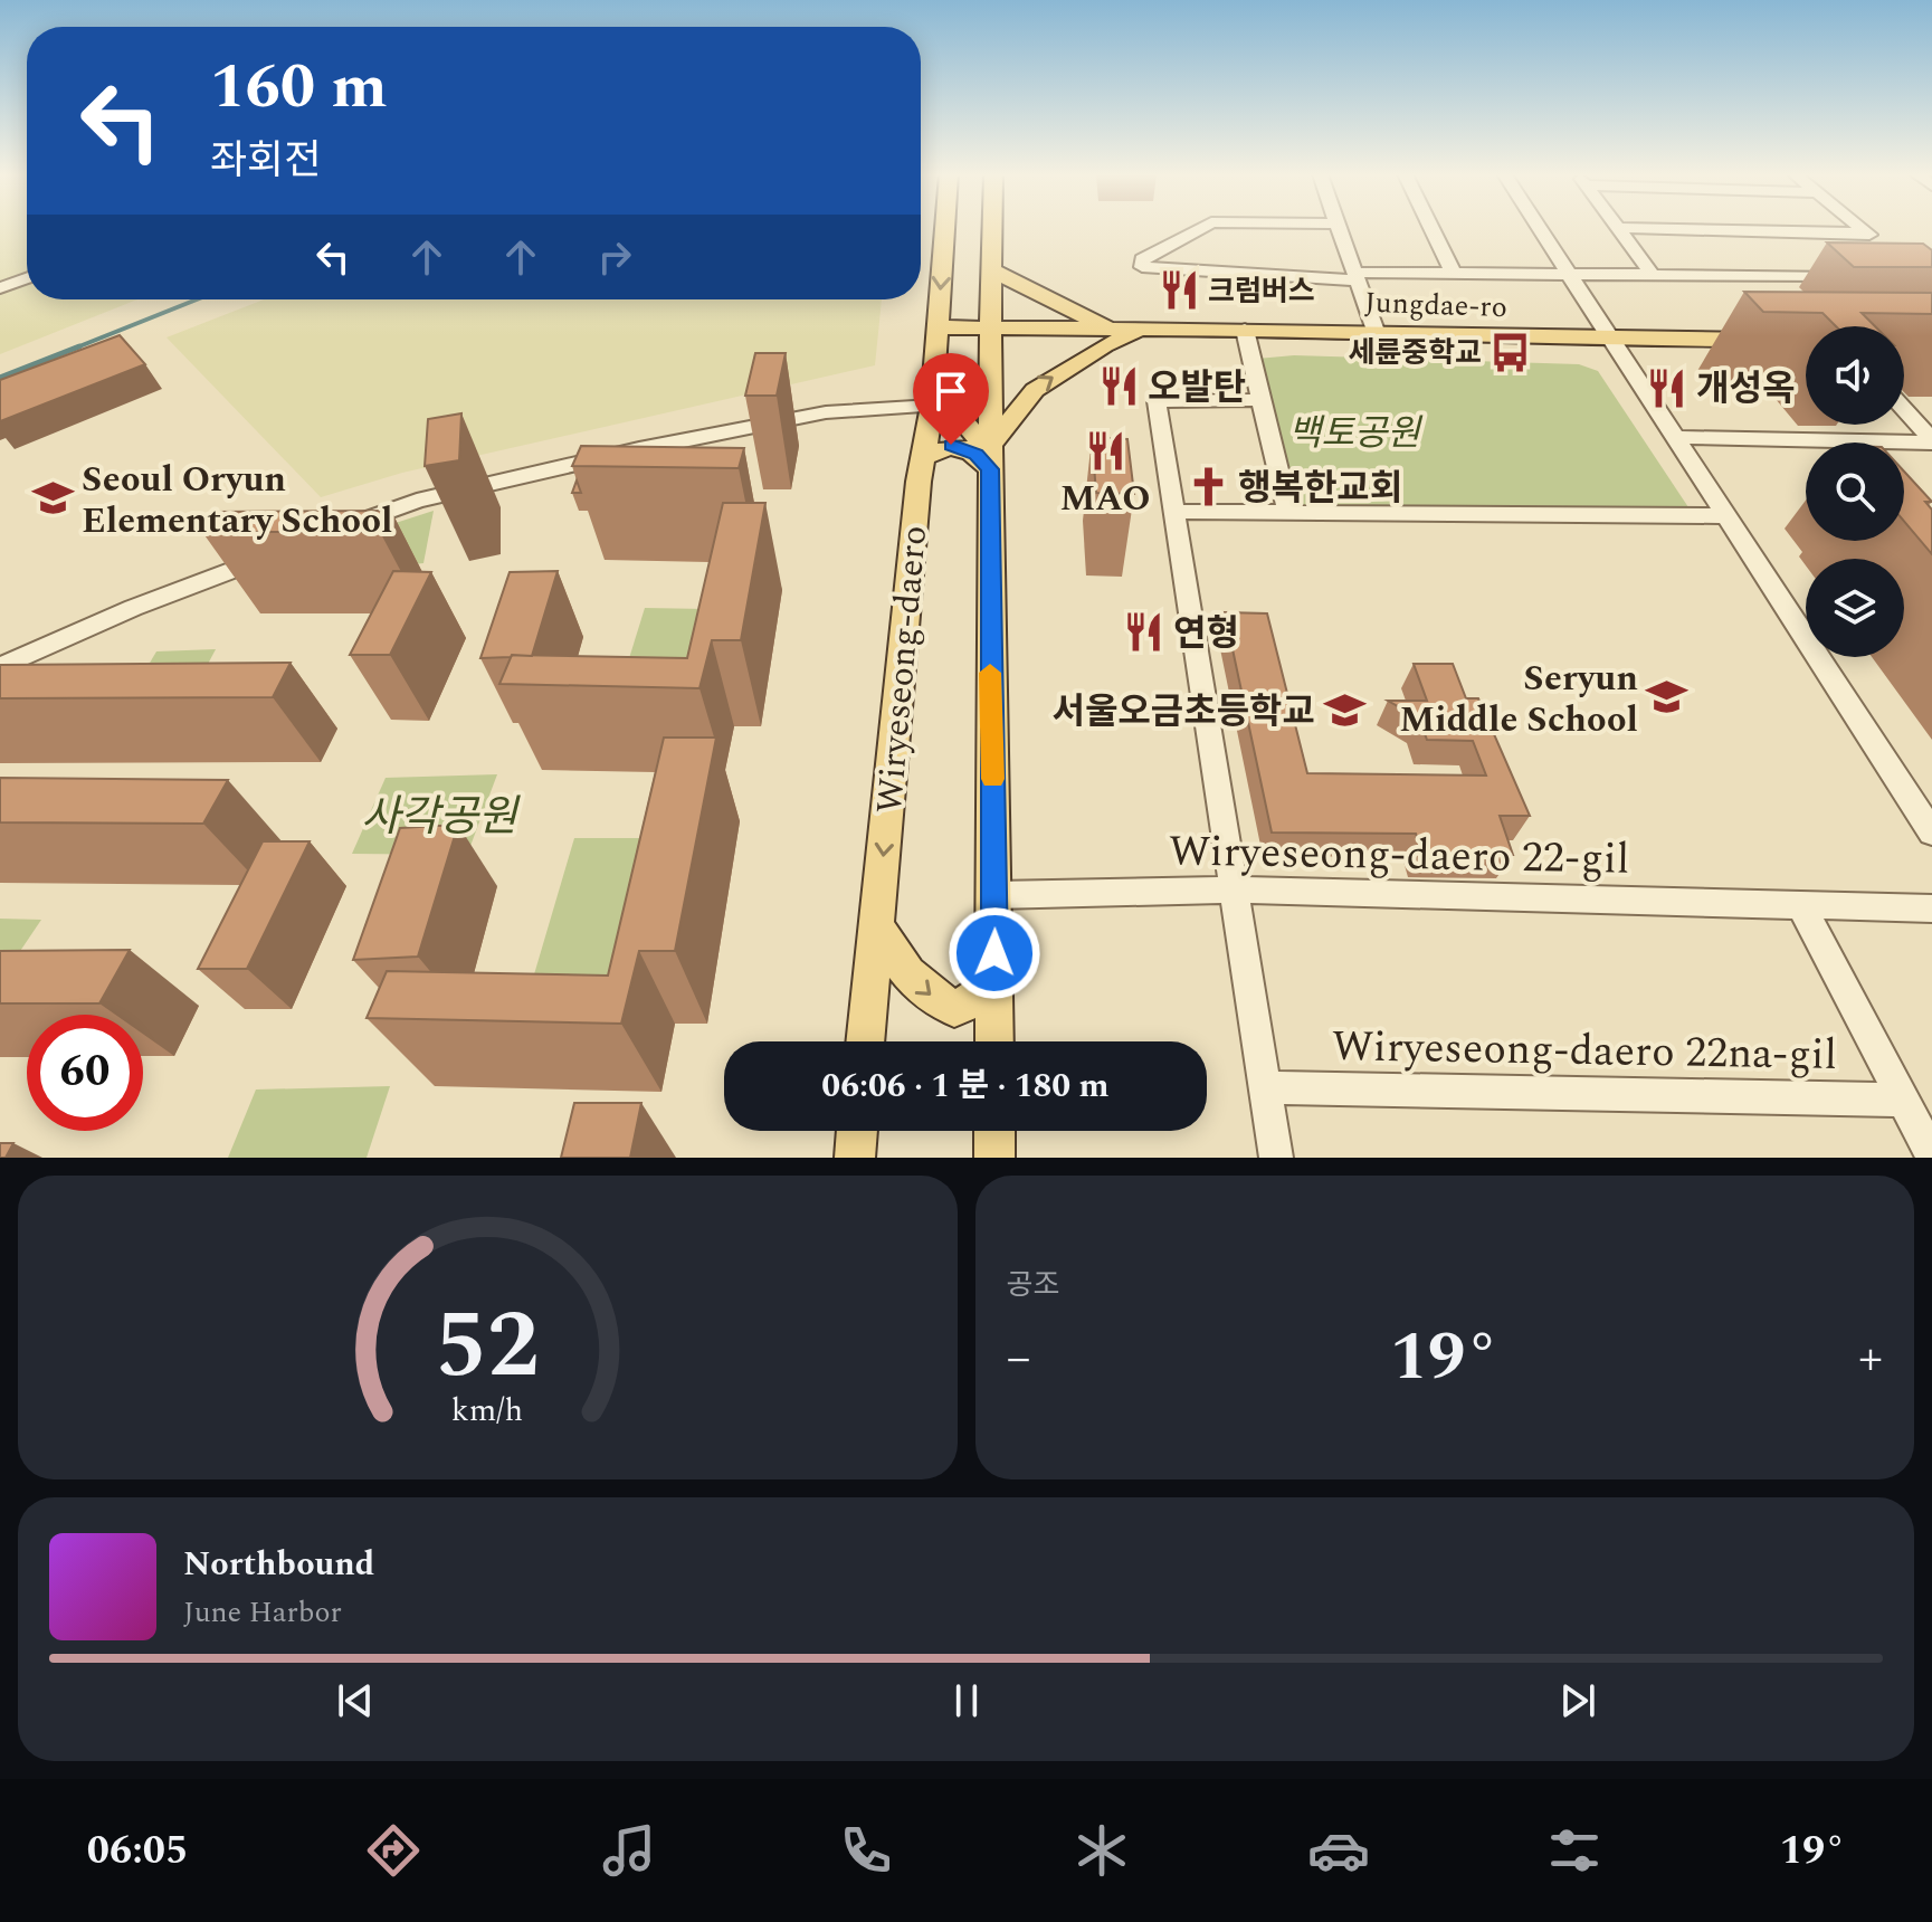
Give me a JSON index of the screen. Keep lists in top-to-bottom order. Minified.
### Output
{"streets":{"main road":["Jungdae-ro","Wiryeseong-daero"],"street":["Wiryeseong-daero 22-gil","Wiryeseong-daero 22na-gil"]},"crossings":[["Jungdae-ro","Wiryeseong-daero"]],"parks":["백토공원","사각공원"],"places":{"restaurant":["크럼버스","오발탄","개성옥","MAO","연형"],"bus stop":["세륜중학교"],"church":["행복한교회"],"school or university":["Seoul Oryun Elementary School","Seryun Middle School","서울오금초등학교"]},"page":{"turn":["160 m","좌회전"],"limit":"60","trip":"06:06 · 1 분 · 180 m","tile":"공조","heat":["−","19°","+"],"song":["Northbound","June Harbor"],"tabs":["06:05","19°"],"gauge":["52","km/h"]}}
